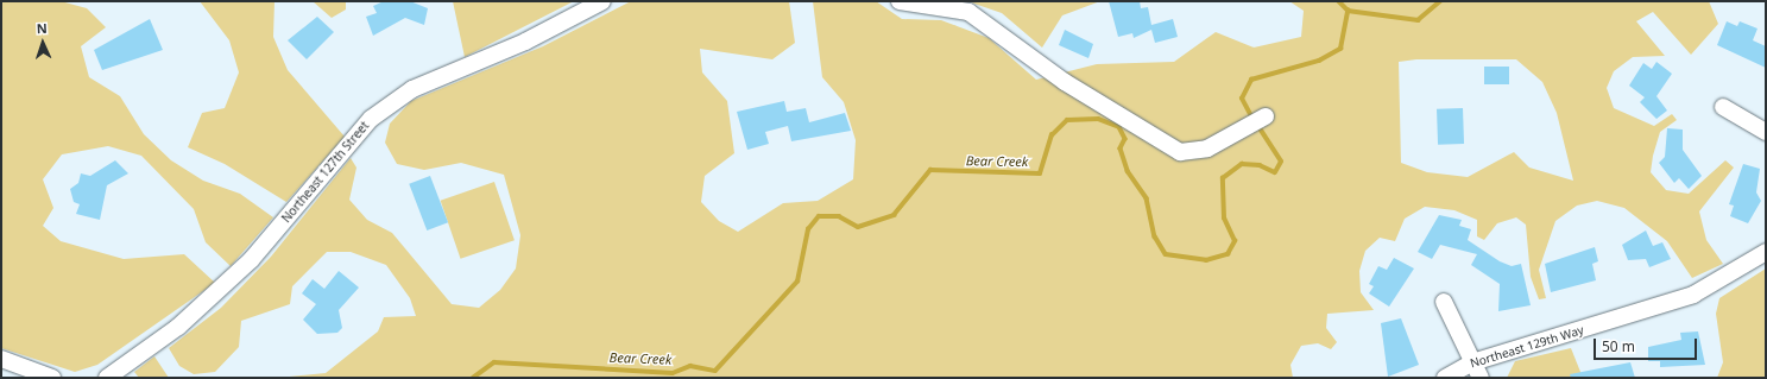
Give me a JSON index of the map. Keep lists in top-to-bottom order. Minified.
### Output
{"streets":{"street":["Northeast 127th Street","Northeast 129th Way"]},"water":["Bear Creek"],"scale_bar":"50 m","north":"top"}
